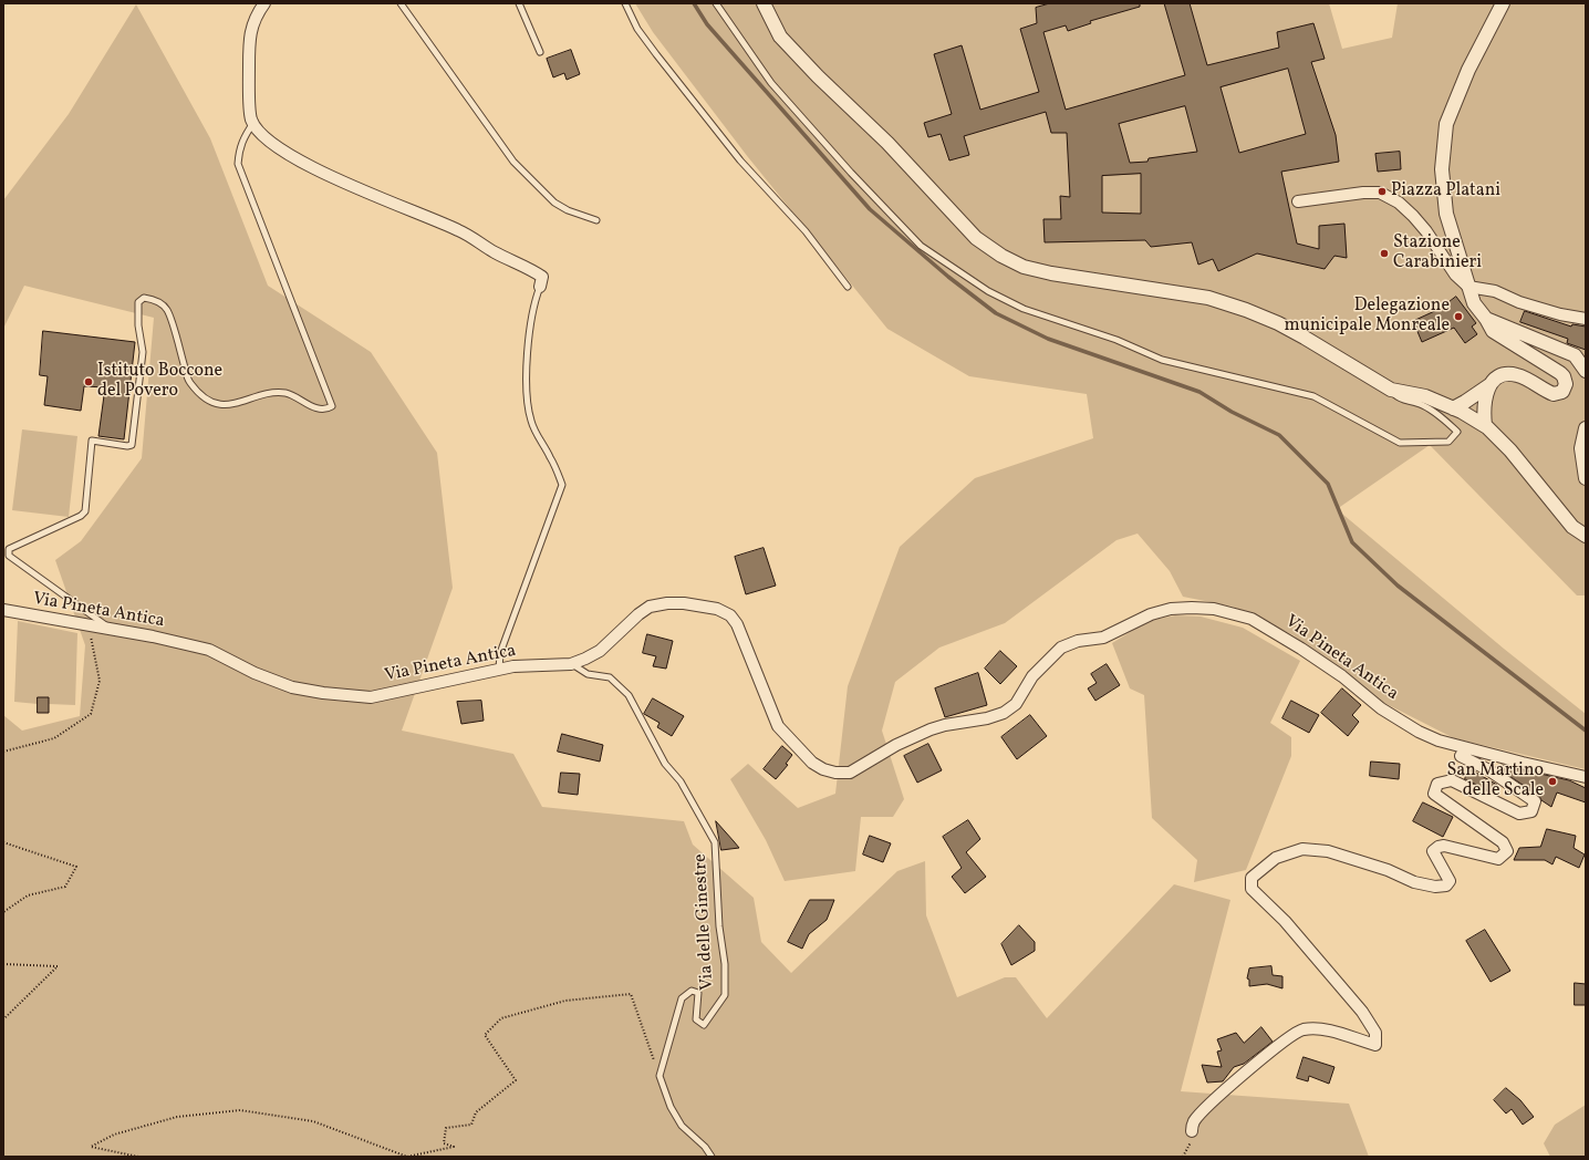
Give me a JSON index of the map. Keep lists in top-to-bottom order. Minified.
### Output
{"streets":{"street":["Via Pineta Antica"],"lane":["Via delle Ginestre"]},"crossings":[["Via Pineta Antica","Via delle Ginestre"]],"places":["Piazza Platani","Stazione Carabinieri","Delegazione municipale Monreale","Istituto Boccone del Povero","San Martino delle Scale"]}
